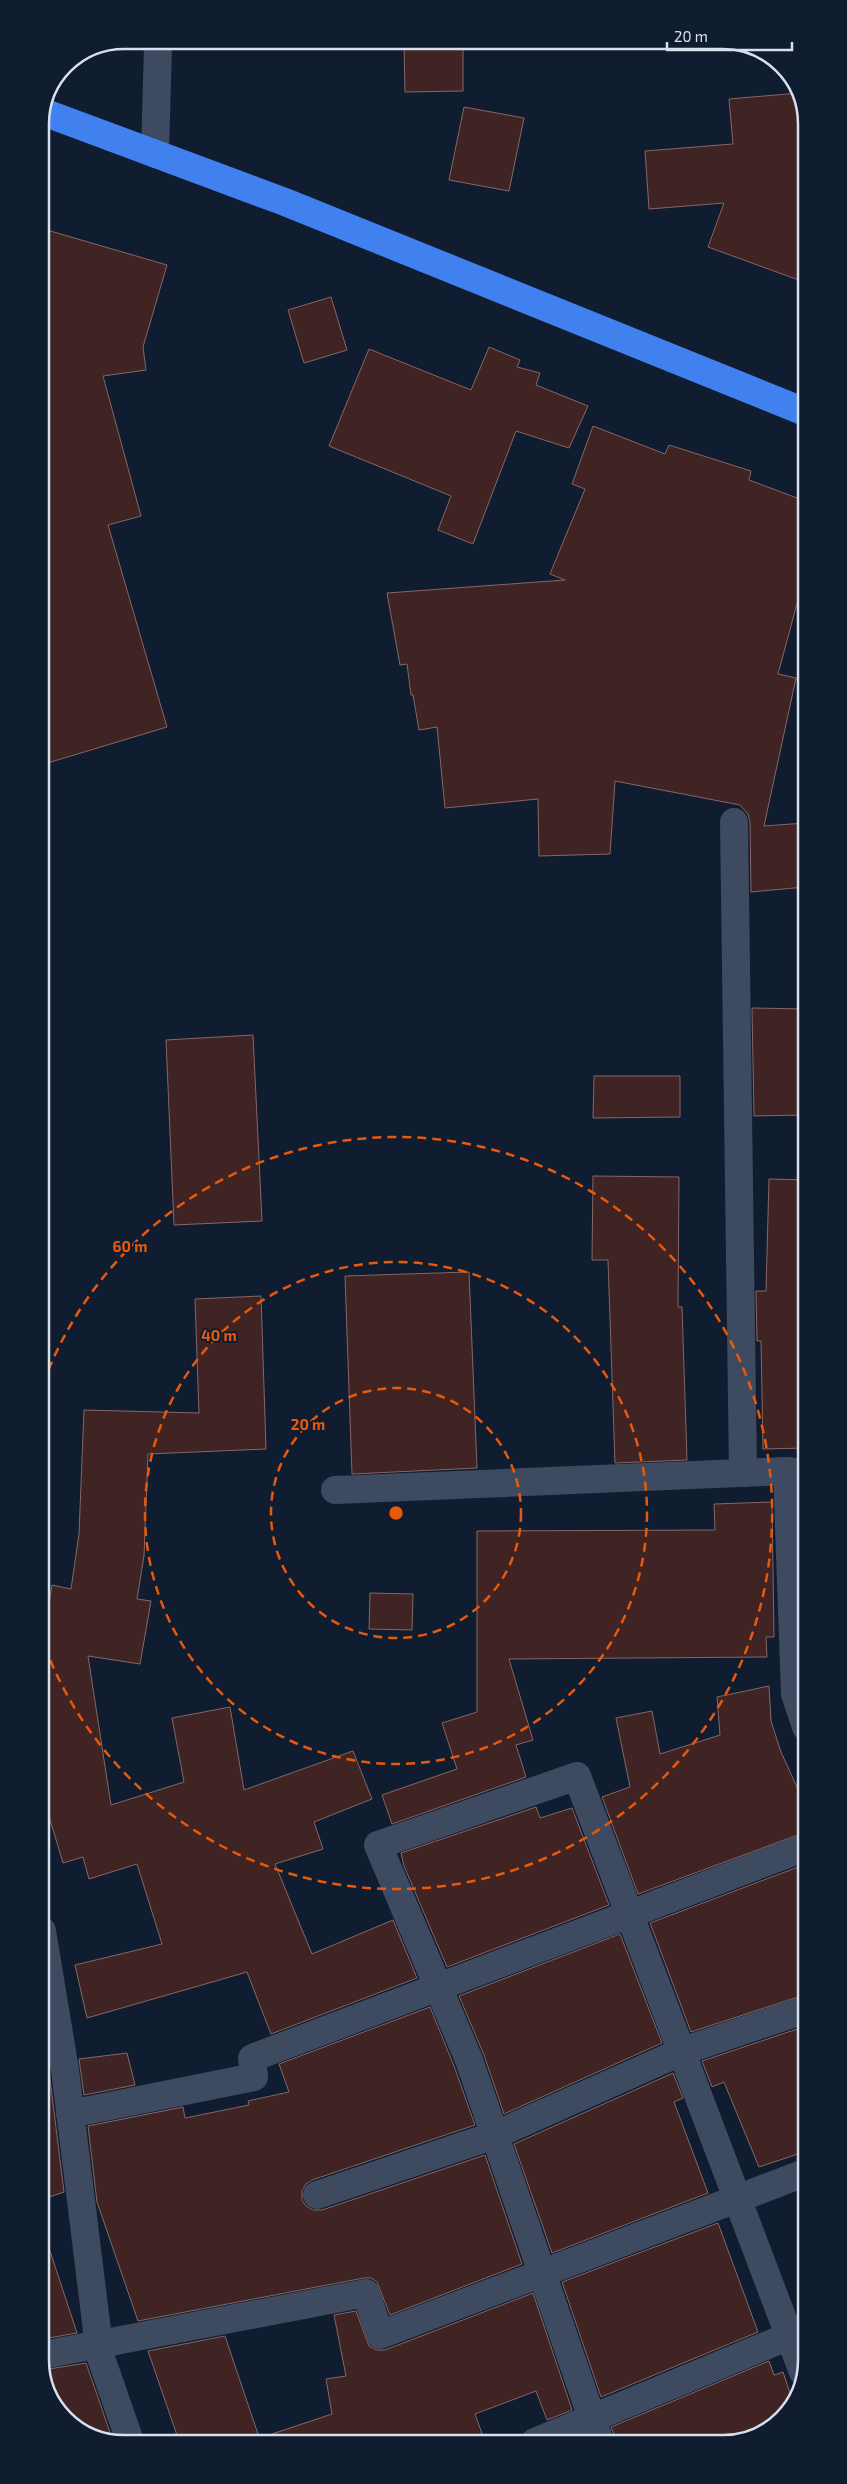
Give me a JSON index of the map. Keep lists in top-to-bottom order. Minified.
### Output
{"scale_bar":"20 m","rings":["60 m","40 m","20 m"]}
